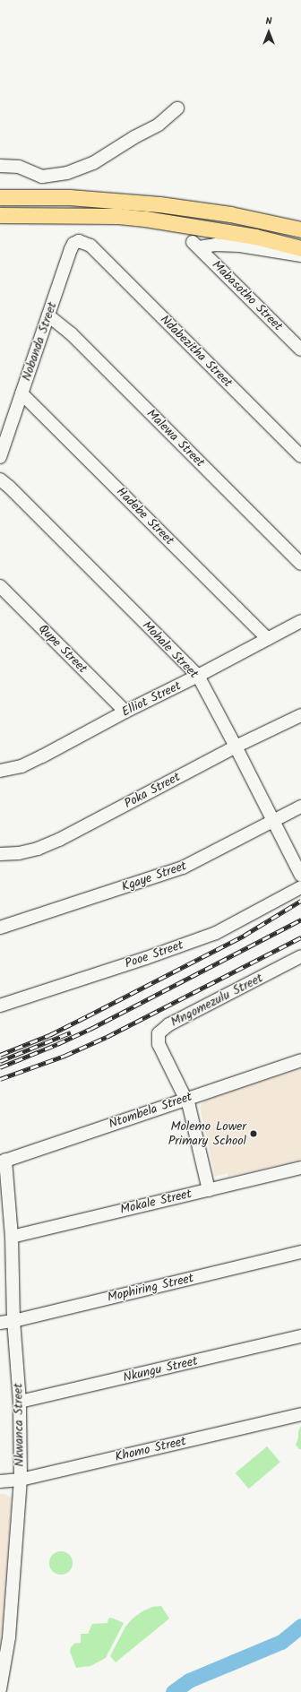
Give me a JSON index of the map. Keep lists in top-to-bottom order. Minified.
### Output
{"streets":{"street":["Mabasotho Street","Nobanda Street","Ndabezitha Street","Malewa Street","Hadebe Street","Qupe Street","Mohale Street","Elliot Street","Poka Street","Kgaye Street","Pooe Street","Mngomezulu Street","Ntombela Street","Mokale Street","Mophiring Street","Nkungu Street","Nkwanca Street","Khomo Street"]},"crossings":[["Nobanda Street","Ndabezitha Street"],["Nobanda Street","Malewa Street"],["Nobanda Street","Hadebe Street"],["Hadebe Street","Elliot Street"],["Qupe Street","Elliot Street"],["Mohale Street","Elliot Street"],["Mohale Street","Poka Street"],["Mohale Street","Kgaye Street"],["Mngomezulu Street","Ntombela Street"],["Ntombela Street","Nkwanca Street"],["Mokale Street","Nkwanca Street"],["Mophiring Street","Nkwanca Street"],["Nkungu Street","Nkwanca Street"],["Nkwanca Street","Khomo Street"]],"places":["Molemo Lower Primary School"],"north":"top"}
